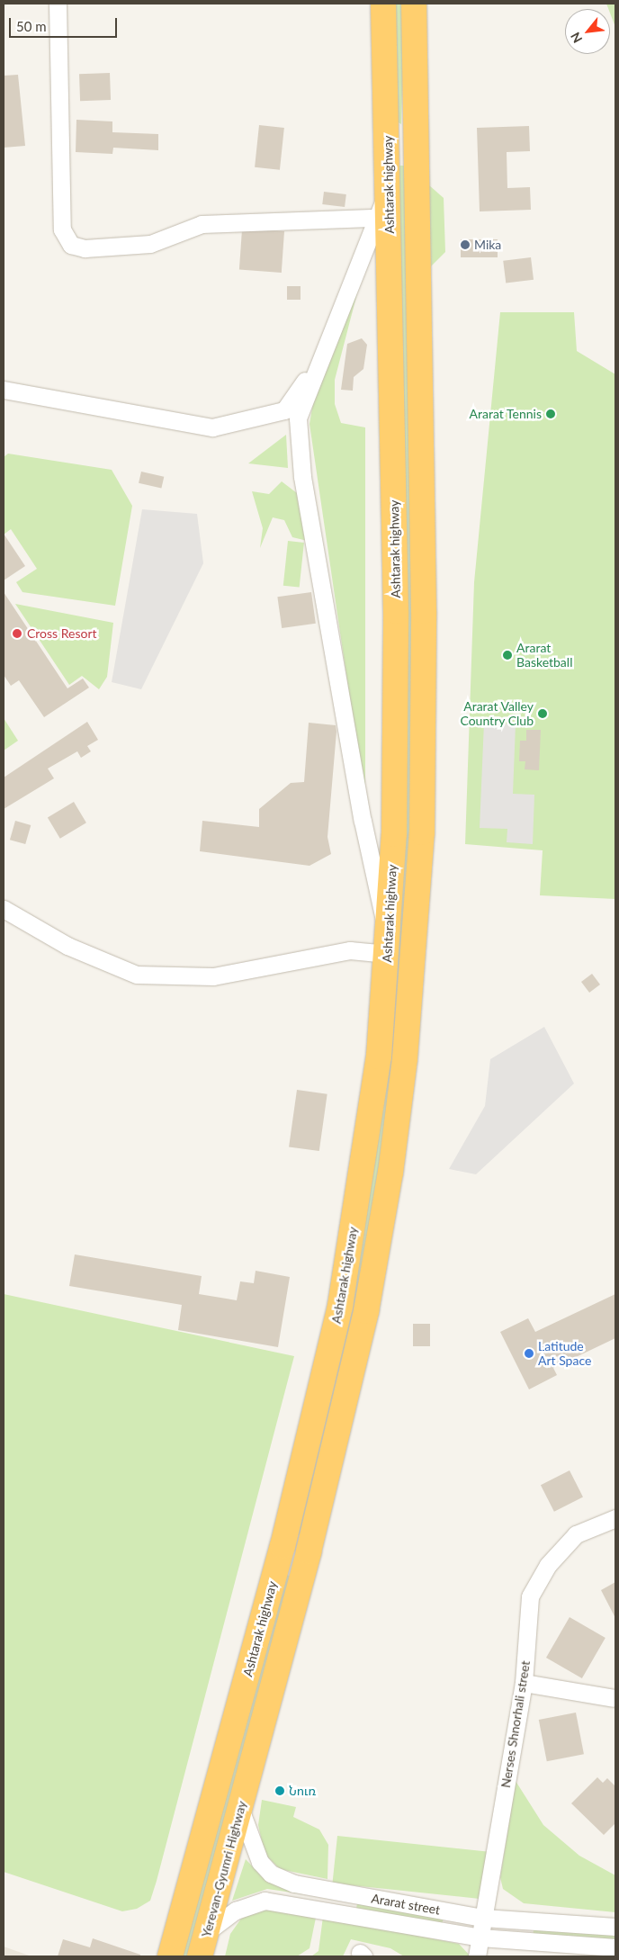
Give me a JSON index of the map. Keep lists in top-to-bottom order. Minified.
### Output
{"streets":{"highway":["Ashtarak highway","Yerevan-Gyumri Highway"],"street":["Nerses Shnorhali street","Ararat street"]},"crossings":[["Nerses Shnorhali street","Ararat street"],["Yerevan-Gyumri Highway","Ararat street"]],"places":["Mika","Ararat Tennis","Cross Resort","Ararat Basketball","Ararat Valley Country Club","Latitude Art Space","Նուռ"],"scale_bar":"50 m","north":"bottom left"}
